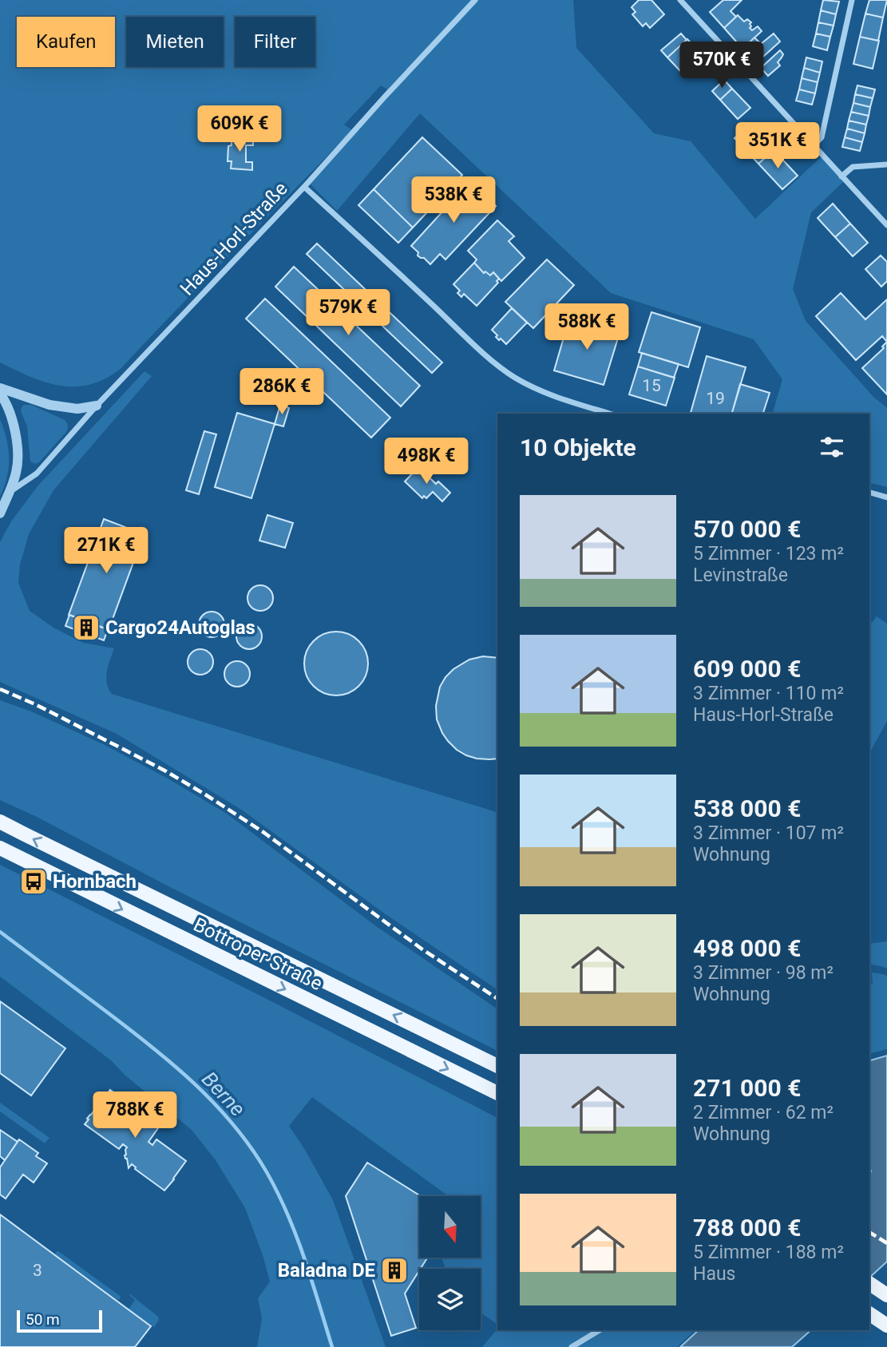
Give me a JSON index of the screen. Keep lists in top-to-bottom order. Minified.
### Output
{"streets":{"main road":["Bottroper Straße"],"street":["Haus-Horl-Straße"]},"water":["Berne"],"places":{"building":["Cargo24Autoglas","Baladna DE"],"bus stop":["Hornbach"]},"house_numbers":["15","19","3"],"scale_bar":"50 m","north":"bottom","page":{"chip":["Kaufen","Mieten","Filter"],"price":["570K €","609K €","351K €","538K €","579K €","588K €","286K €","498K €","271K €","788K €"],"heading":"10 Objekte","list":[{"name":"570 000 €","note":"5 Zimmer · 123 m² · Levinstraße"},{"name":"609 000 €","note":"3 Zimmer · 110 m² · Haus-Horl-Straße"},{"name":"538 000 €","note":"3 Zimmer · 107 m² · Wohnung"},{"name":"498 000 €","note":"3 Zimmer · 98 m² · Wohnung"},{"name":"271 000 €","note":"2 Zimmer · 62 m² · Wohnung"},{"name":"788 000 €","note":"5 Zimmer · 188 m² · Haus"}],"scale":"50 m"}}
